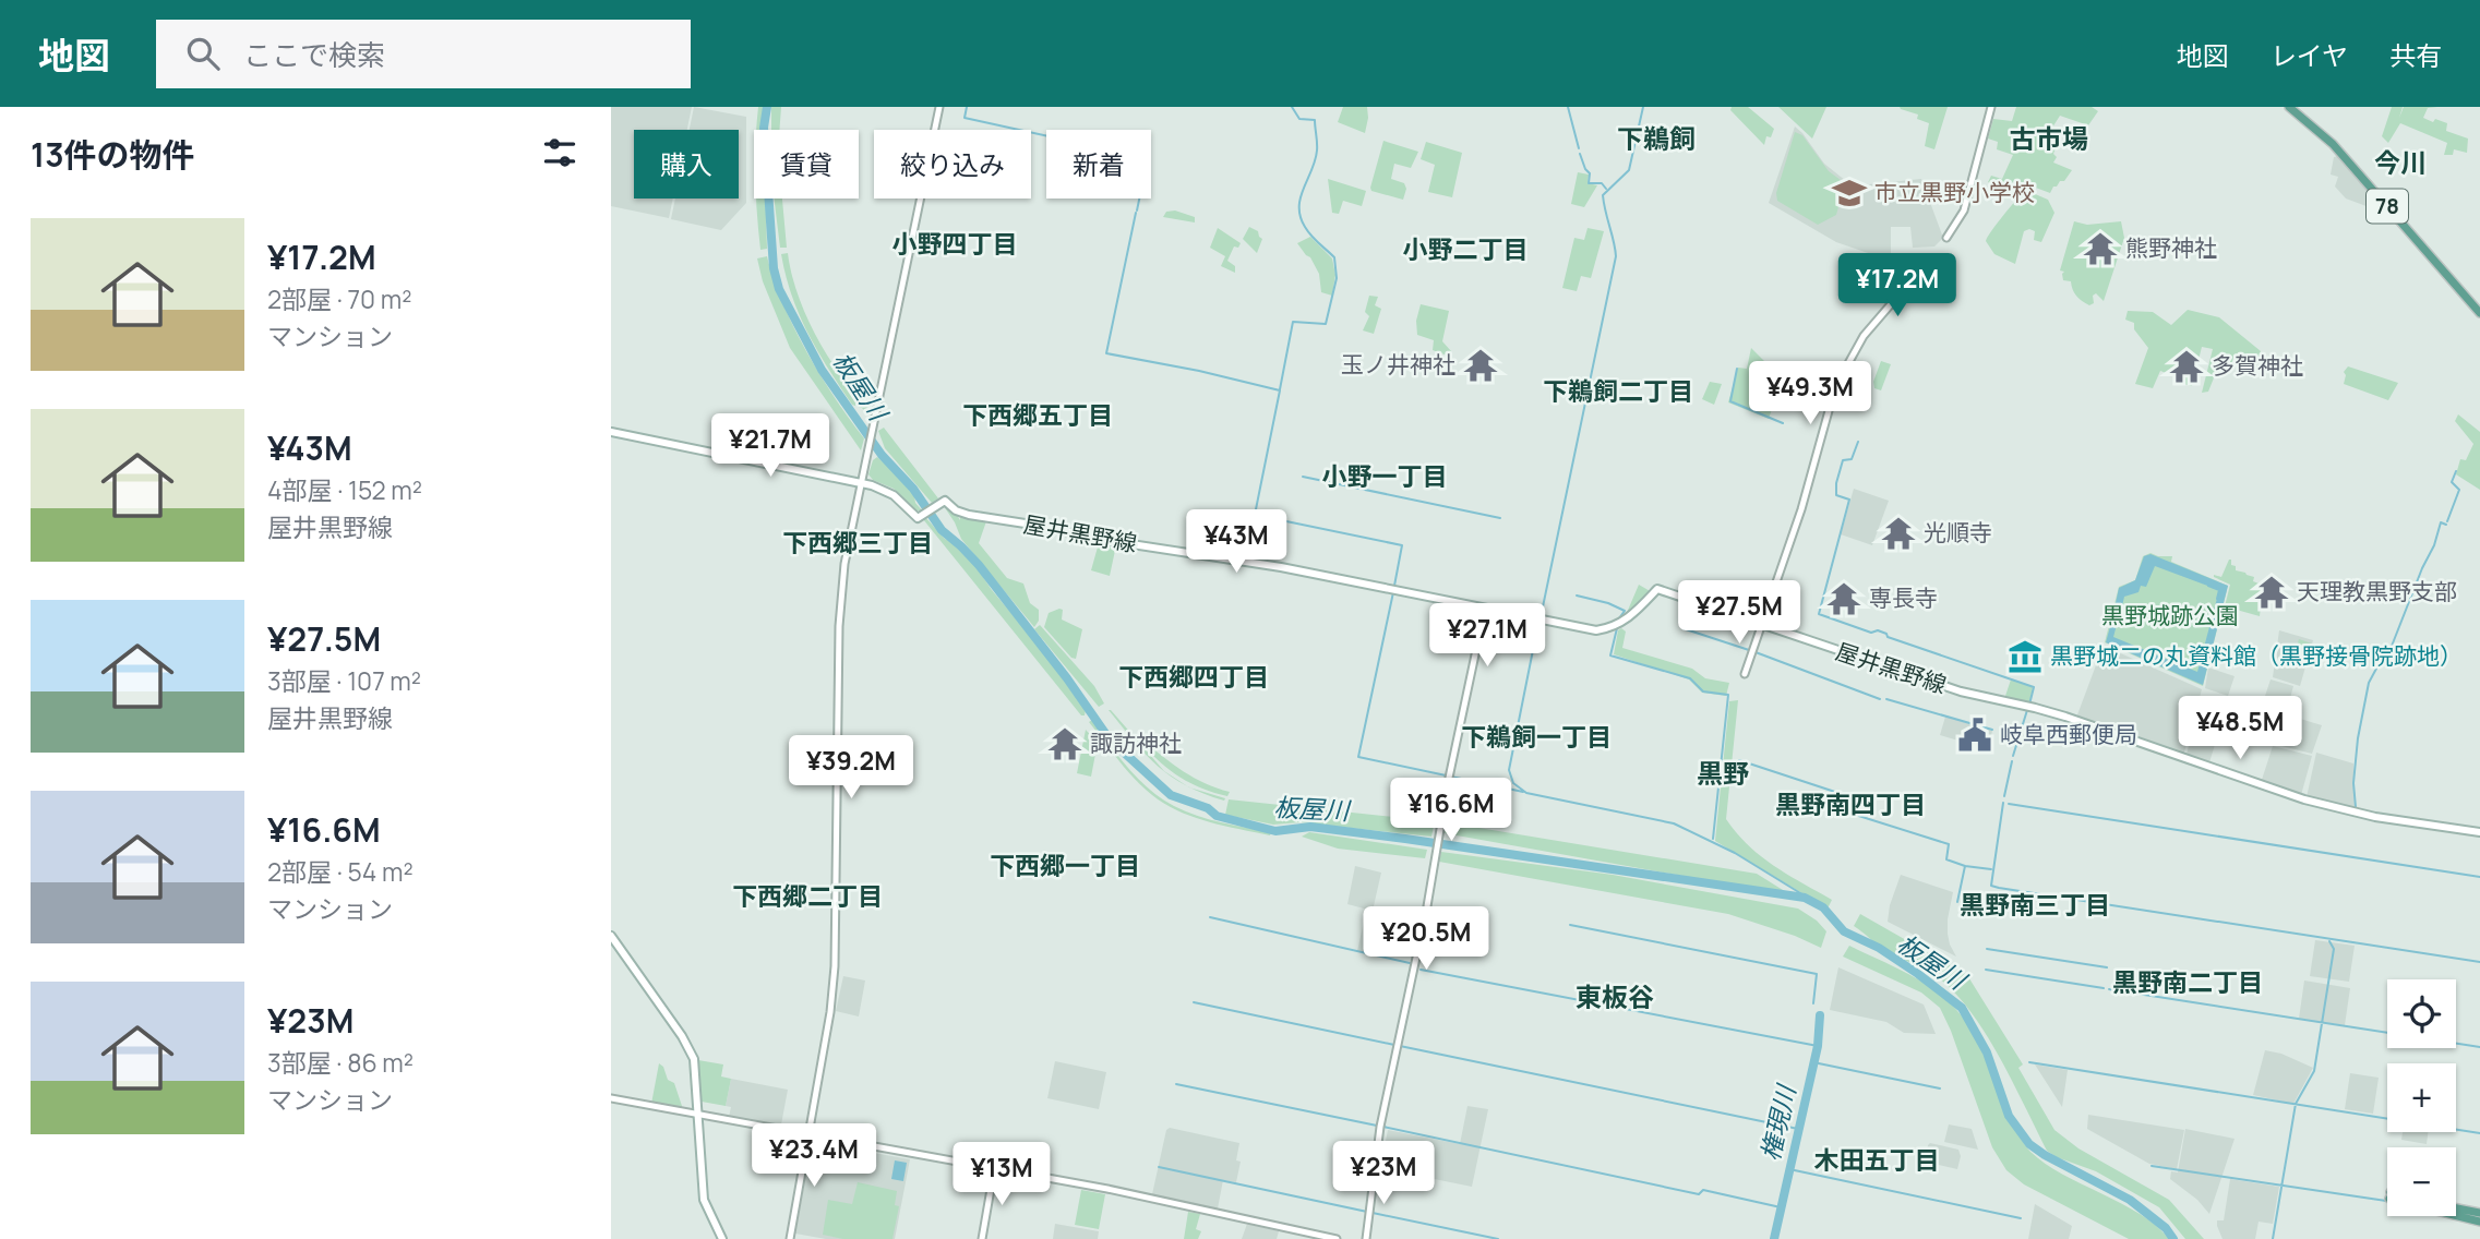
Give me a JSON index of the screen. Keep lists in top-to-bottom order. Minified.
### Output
{"streets":{"main road":["78","屋井黒野線"]},"districts":["下鵜飼","古市場","今川","小野四丁目","小野二丁目","下鵜飼二丁目","下西郷五丁目","小野一丁目","下西郷三丁目","下西郷四丁目","下鵜飼一丁目","黒野","黒野南四丁目","下西郷一丁目","下西郷二丁目","黒野南三丁目","黒野南二丁目","東板谷","木田五丁目"],"water":["板屋川","権現川"],"parks":["黒野城跡公園"],"places":{"school or university":["市立黒野小学校"],"temple":["熊野神社","玉ノ井神社","多賀神社","光順寺","天理教黒野支部","専長寺","諏訪神社"],"museum":["黒野城二の丸資料館（黒野接骨院跡地）"],"public building":["岐阜西郵便局"]},"page":{"header":"地図","search":"ここで検索","nav":["地図","レイヤ","共有"],"heading":"13件の物件","chip":["購入","賃貸","絞り込み","新着"],"list":[{"name":"¥17.2M","note":"2部屋 · 70 m² · マンション"},{"name":"¥43M","note":"4部屋 · 152 m² · 屋井黒野線"},{"name":"¥27.5M","note":"3部屋 · 107 m² · 屋井黒野線"},{"name":"¥16.6M","note":"2部屋 · 54 m² · マンション"},{"name":"¥23M","note":"3部屋 · 86 m² · マンション"}],"price":["¥17.2M","¥49.3M","¥21.7M","¥43M","¥27.5M","¥27.1M","¥48.5M","¥39.2M","¥16.6M","¥20.5M","¥23.4M","¥23M","¥13M"],"map_buttons":["+","−"]}}
